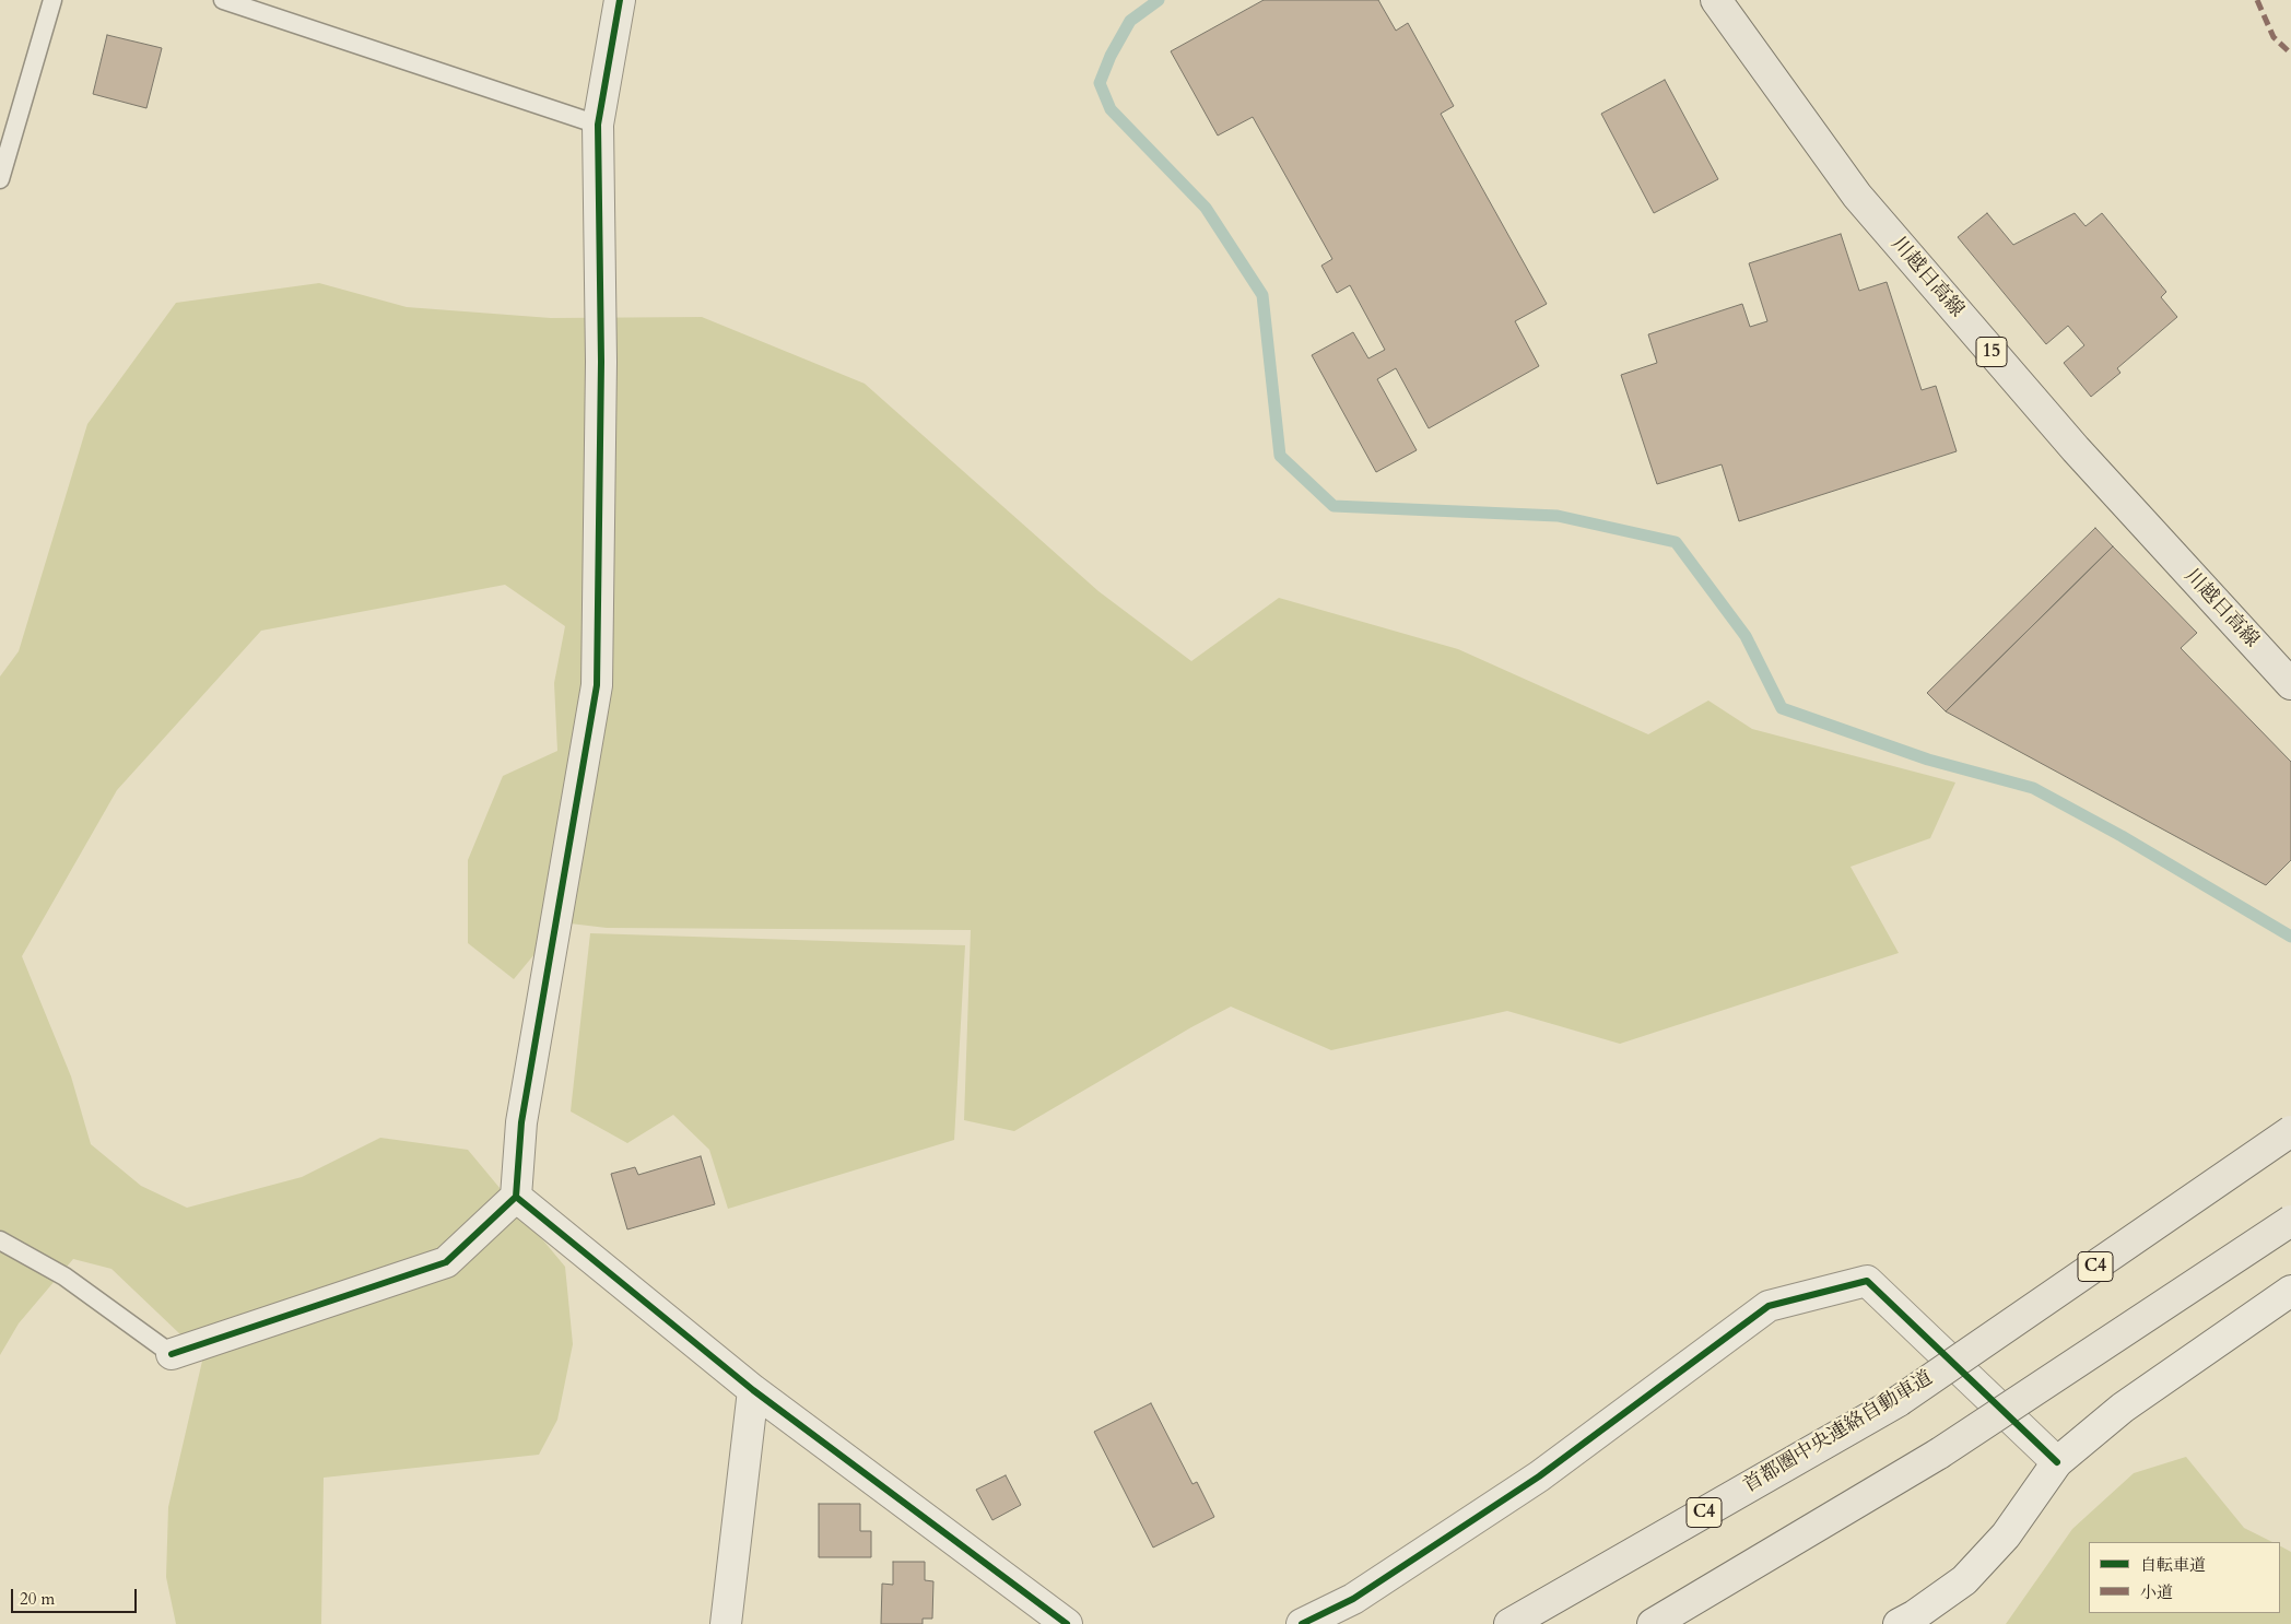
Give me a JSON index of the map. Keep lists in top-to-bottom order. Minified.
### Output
{"streets":{"main road":["川越日高線","15","C4","首都圏中央連絡自動車道"]},"legend":["自転車道","小道"],"scale_bar":"20 m"}
